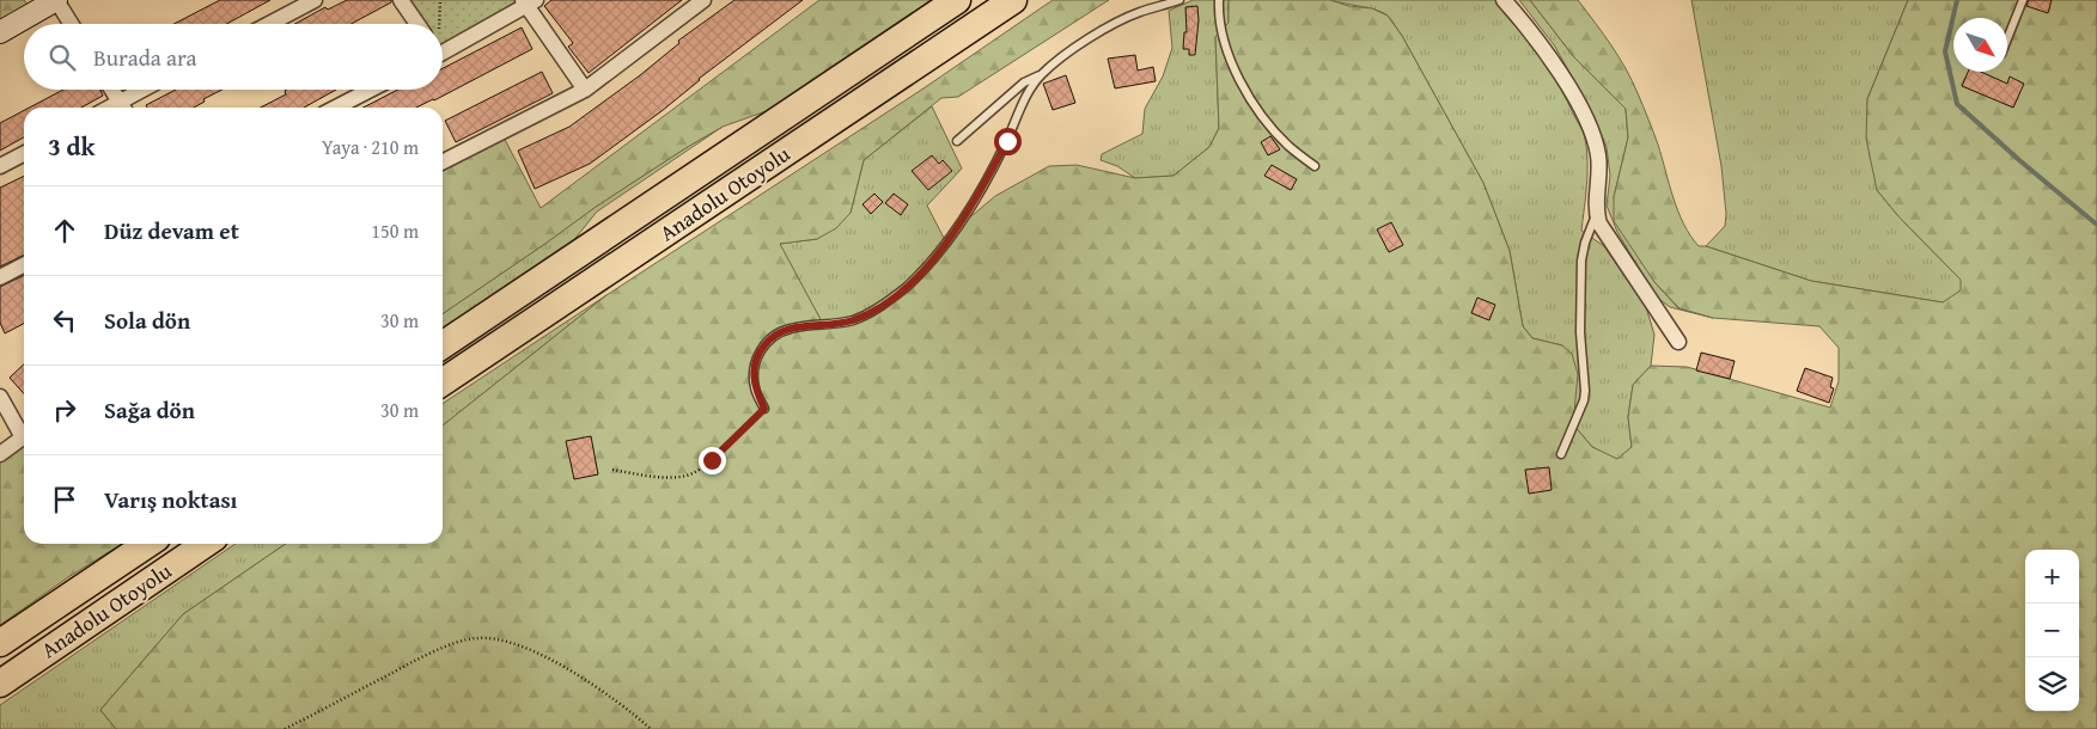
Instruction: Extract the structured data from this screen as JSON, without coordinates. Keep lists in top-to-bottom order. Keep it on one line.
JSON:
{"streets":{"highway":["Anadolu Otoyolu"]},"north":"bottom right","page":{"search":"Burada ara","heading":["3 dk","Yaya · 210 m"],"list":[["Düz devam et","150 m"],["Sola dön","30 m"],["Sağa dön","30 m"],"Varış noktası"],"map_buttons":["+","−"]}}
